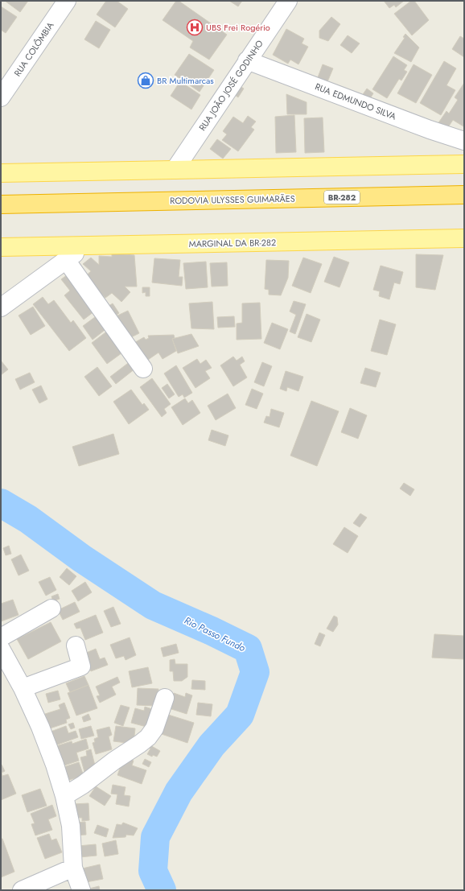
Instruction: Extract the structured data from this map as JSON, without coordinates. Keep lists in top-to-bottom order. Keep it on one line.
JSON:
{"streets":{"highway":["BR-282","RODOVIA ULYSSES GUIMARÃES"],"main road":["MARGINAL DA BR-282"],"street":["RUA COLÔMBIA","RUA JOÃO JOSÉ GODINHO","RUA EDMUNDO SILVA"]},"crossings":[["RUA JOÃO JOSÉ GODINHO","RUA EDMUNDO SILVA"]],"water":["Rio Passo Fundo"],"places":{"hospital":["UBS Frei Rogério"],"shop":["BR Multimarcas"]}}
